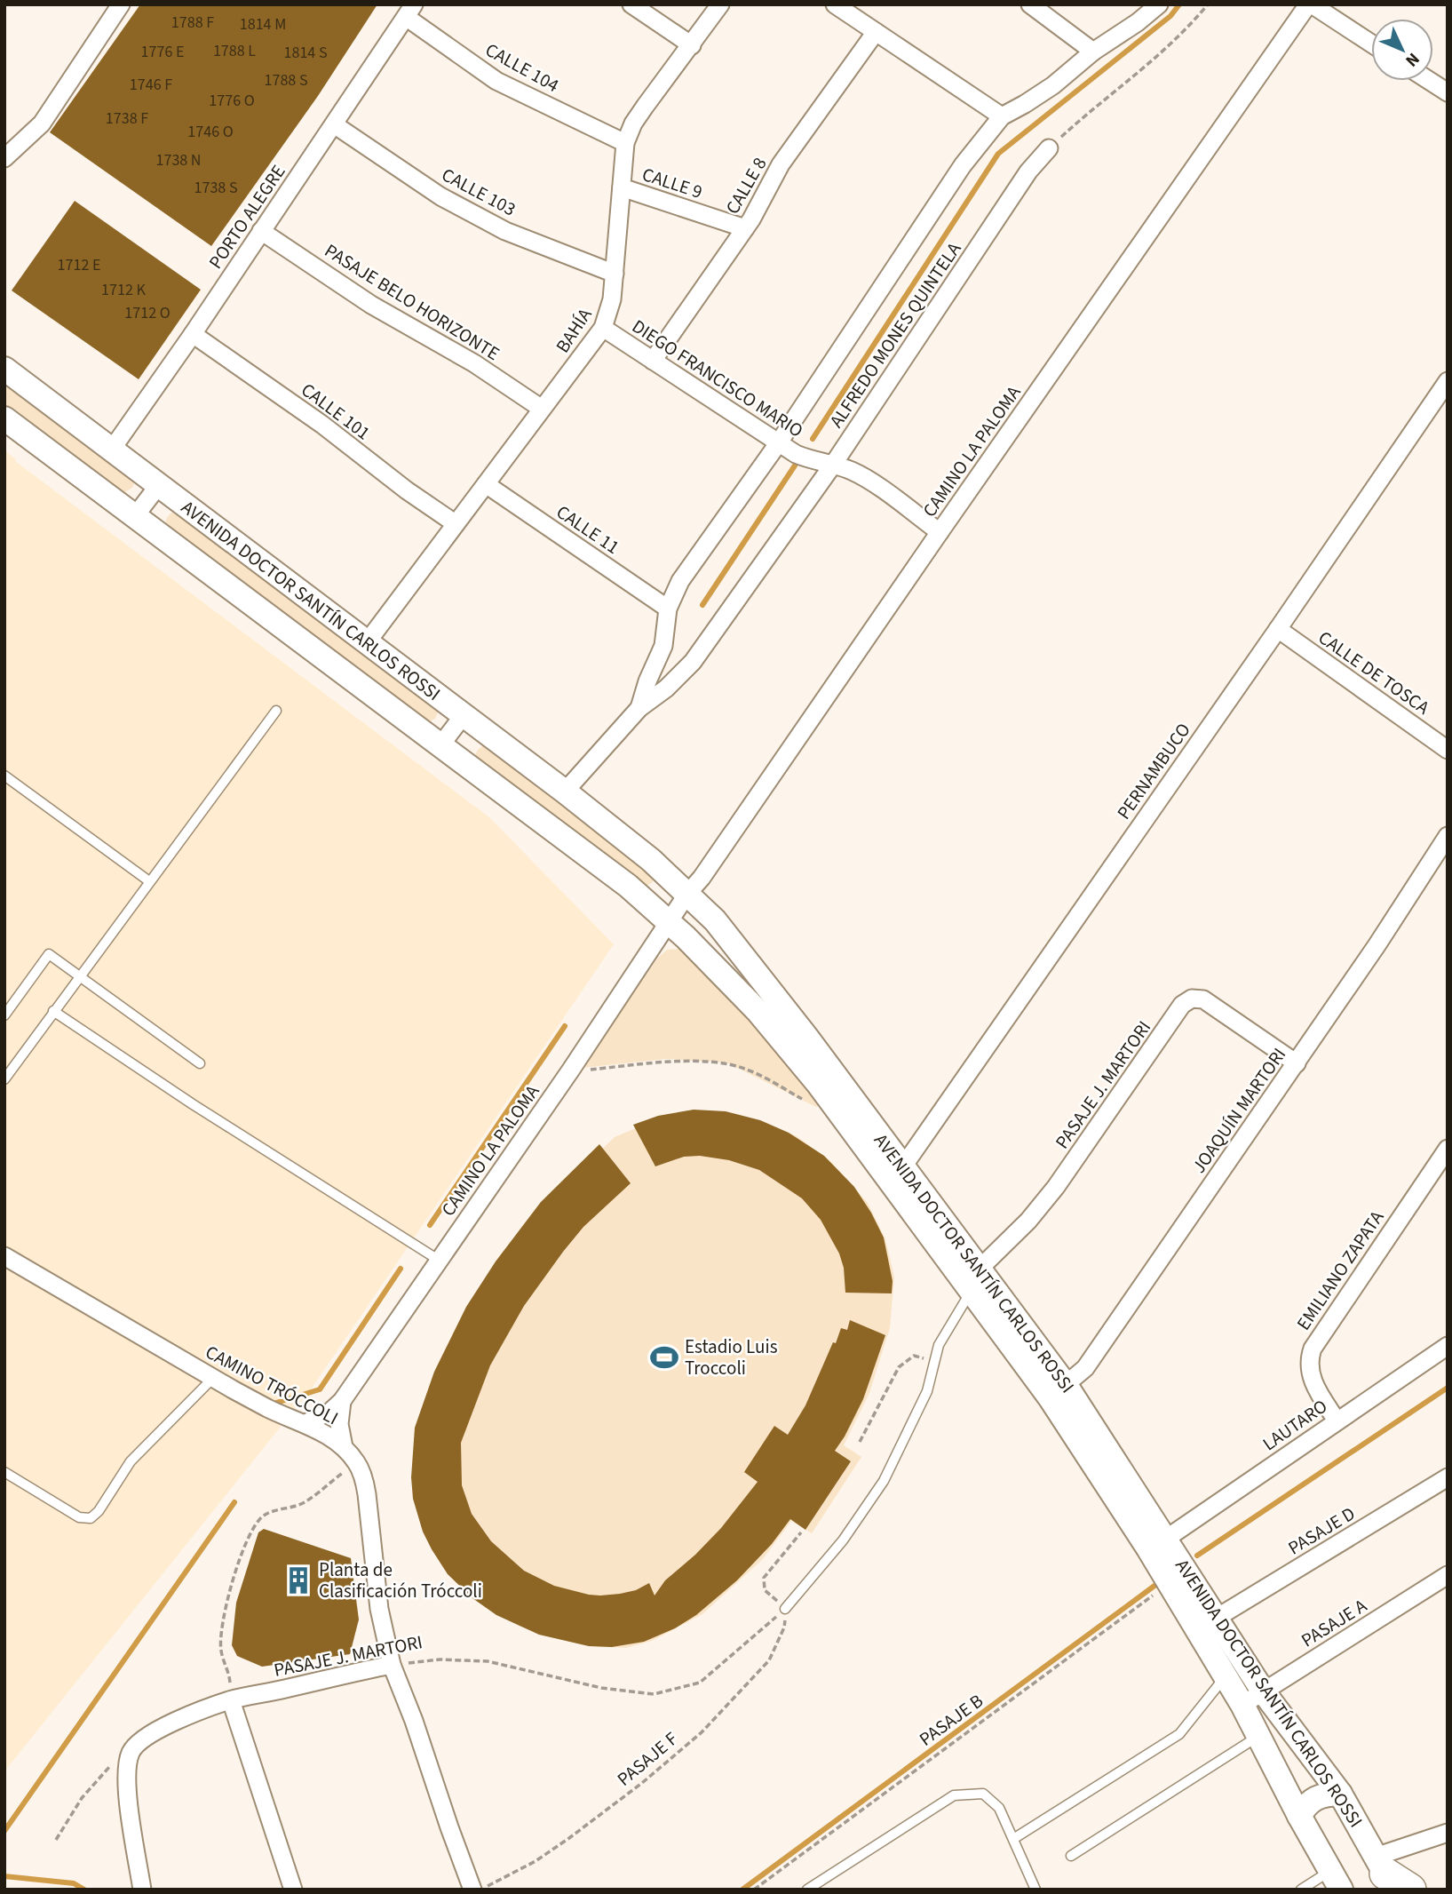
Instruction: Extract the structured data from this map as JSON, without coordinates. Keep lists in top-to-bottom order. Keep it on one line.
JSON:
{"streets":{"street":["CALLE 104","CALLE 9","CALLE 8","CALLE 103","PORTO ALEGRE","PASAJE BELO HORIZONTE","BAHÍA","ALFREDO MONES QUINTELA","DIEGO FRANCISCO MARIO","CALLE 101","CAMINO LA PALOMA","CALLE 11","AVENIDA DOCTOR SANTÍN CARLOS ROSSI","CALLE DE TOSCA","PERNAMBUCO","PASAJE J. MARTORI","JOAQUÍN MARTORI","EMILIANO ZAPATA","CAMINO TRÓCCOLI","LAUTARO","PASAJE D","PASAJE A"],"path":["PASAJE B","PASAJE F"]},"crossings":[["CALLE 104","PORTO ALEGRE"],["CALLE 104","BAHÍA"],["CALLE 9","CALLE 8"],["CALLE 9","BAHÍA"],["CALLE 8","DIEGO FRANCISCO MARIO"],["CALLE 103","PORTO ALEGRE"],["CALLE 103","BAHÍA"],["PORTO ALEGRE","PASAJE BELO HORIZONTE"],["PORTO ALEGRE","CALLE 101"],["PORTO ALEGRE","AVENIDA DOCTOR SANTÍN CARLOS ROSSI"],["PASAJE BELO HORIZONTE","BAHÍA"],["BAHÍA","DIEGO FRANCISCO MARIO"],["BAHÍA","CALLE 101"],["BAHÍA","CALLE 11"],["BAHÍA","AVENIDA DOCTOR SANTÍN CARLOS ROSSI"],["ALFREDO MONES QUINTELA","DIEGO FRANCISCO MARIO"],["ALFREDO MONES QUINTELA","CALLE 11"],["ALFREDO MONES QUINTELA","AVENIDA DOCTOR SANTÍN CARLOS ROSSI"],["DIEGO FRANCISCO MARIO","CAMINO LA PALOMA"],["CAMINO LA PALOMA","AVENIDA DOCTOR SANTÍN CARLOS ROSSI"],["CAMINO LA PALOMA","CAMINO TRÓCCOLI"],["AVENIDA DOCTOR SANTÍN CARLOS ROSSI","PERNAMBUCO"],["AVENIDA DOCTOR SANTÍN CARLOS ROSSI","PASAJE J. MARTORI"],["AVENIDA DOCTOR SANTÍN CARLOS ROSSI","JOAQUÍN MARTORI"],["AVENIDA DOCTOR SANTÍN CARLOS ROSSI","LAUTARO"],["AVENIDA DOCTOR SANTÍN CARLOS ROSSI","PASAJE D"],["AVENIDA DOCTOR SANTÍN CARLOS ROSSI","PASAJE A"],["AVENIDA DOCTOR SANTÍN CARLOS ROSSI","PASAJE B"],["CALLE DE TOSCA","PERNAMBUCO"],["PASAJE J. MARTORI","JOAQUÍN MARTORI"],["PASAJE J. MARTORI","CAMINO TRÓCCOLI"],["PASAJE J. MARTORI","PASAJE F"],["EMILIANO ZAPATA","LAUTARO"]],"places":{"sports":["Estadio Luis Troccoli"],"building":["Planta de Clasificación Tróccoli"]},"house_numbers":["1788 F","1814 M","1788 L","1776 E","1814 S","1788 S","1746 F","1776 O","1738 F","1746 O","1738 N","1738 S","1712 E","1712 K","1712 O"],"north":"bottom right"}
